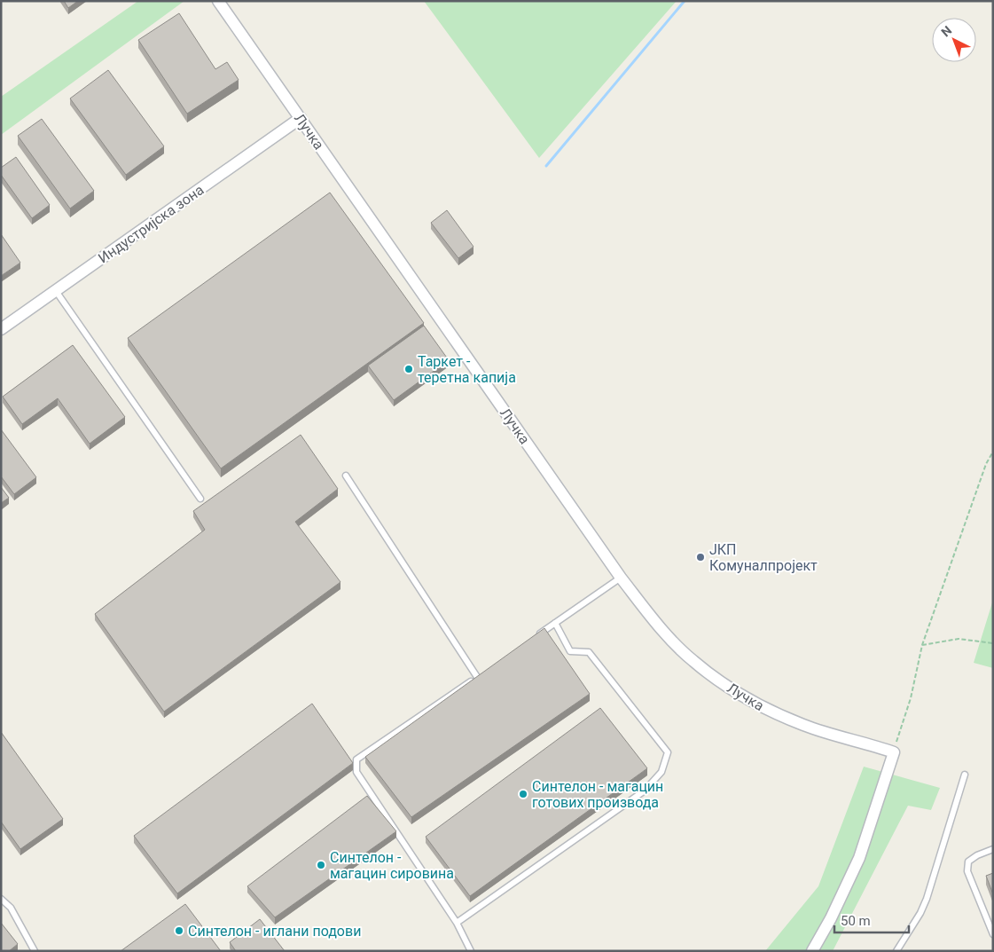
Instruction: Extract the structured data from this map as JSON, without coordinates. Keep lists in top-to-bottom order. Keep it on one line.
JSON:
{"streets":{"street":["Лучка","Индустријска зона"]},"crossings":[["Лучка","Индустријска зона"]],"places":["Таркет - теретна капија","ЈКП Комуналпројект","Синтелон - магацин готових производа","Синтелон - магацин сировина","Синтелон - иглани подови"],"scale_bar":"50 m","north":"top left"}
